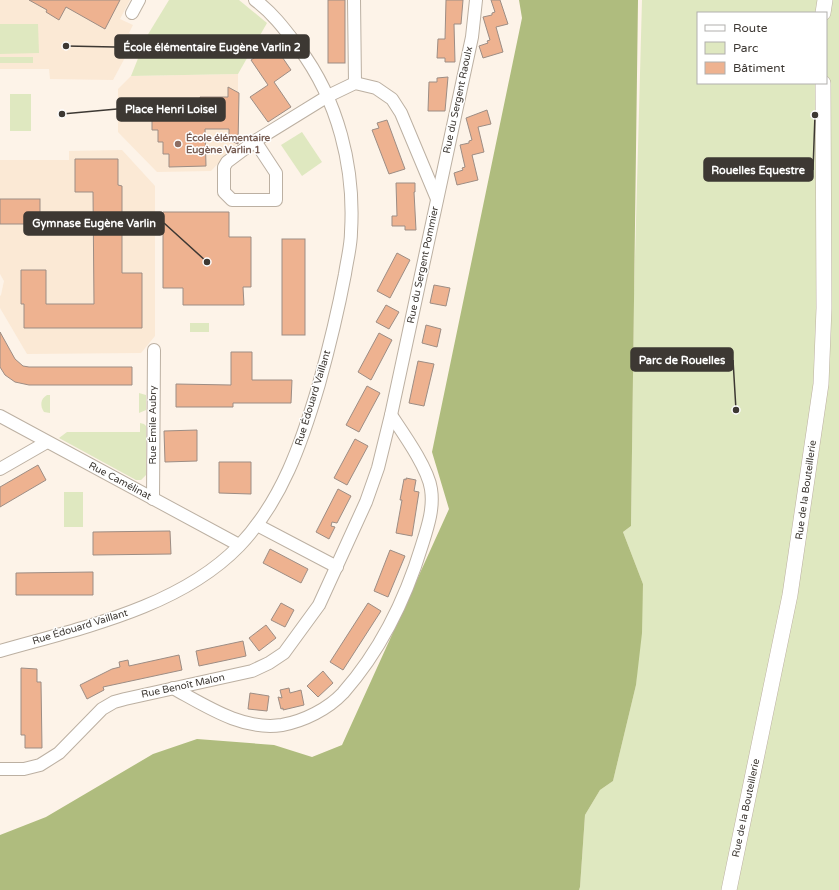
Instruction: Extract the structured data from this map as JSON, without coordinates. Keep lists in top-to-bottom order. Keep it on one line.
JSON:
{"streets":{"street":["Rue du Sergent Raoulx","Rue du Sergent Pommier","Rue Édouard Vaillant","Rue Émile Aubry","Rue Camélinat","Rue de la Bouteillerie","Rue Benoît Malon"]},"crossings":[["Rue du Sergent Raoulx","Rue du Sergent Pommier"],["Rue du Sergent Pommier","Rue Benoît Malon"],["Rue Édouard Vaillant","Rue Camélinat"],["Rue Émile Aubry","Rue Camélinat"]],"places":["École élémentaire Eugène Varlin 2","Place Henri Loisel","Rouelles Equestre","École élémentaire Eugène Varlin 1","Gymnase Eugène Varlin","Parc de Rouelles"],"legend":["Route","Parc","Bâtiment"]}
